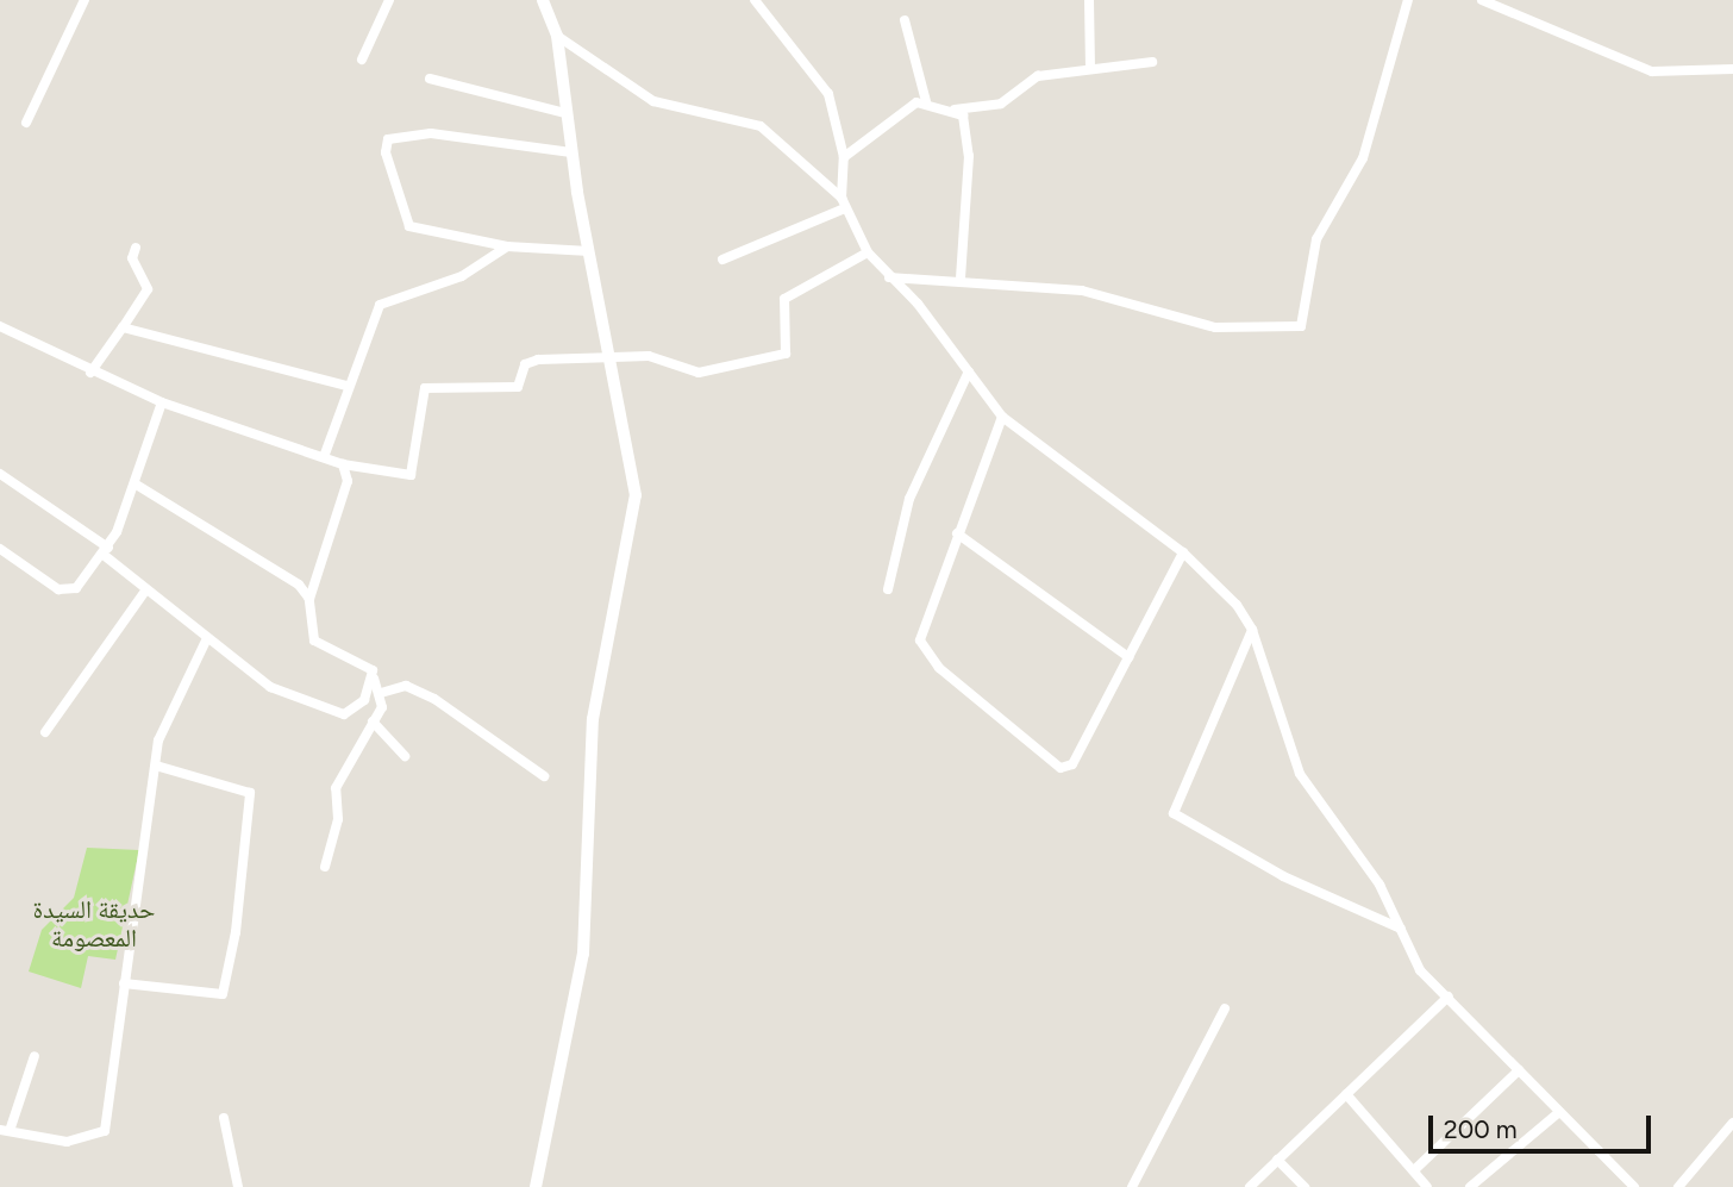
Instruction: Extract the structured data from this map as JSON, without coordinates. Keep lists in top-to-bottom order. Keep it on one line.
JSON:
{"parks":["حديقة السيدة المعصومة"],"scale_bar":"200 m"}
